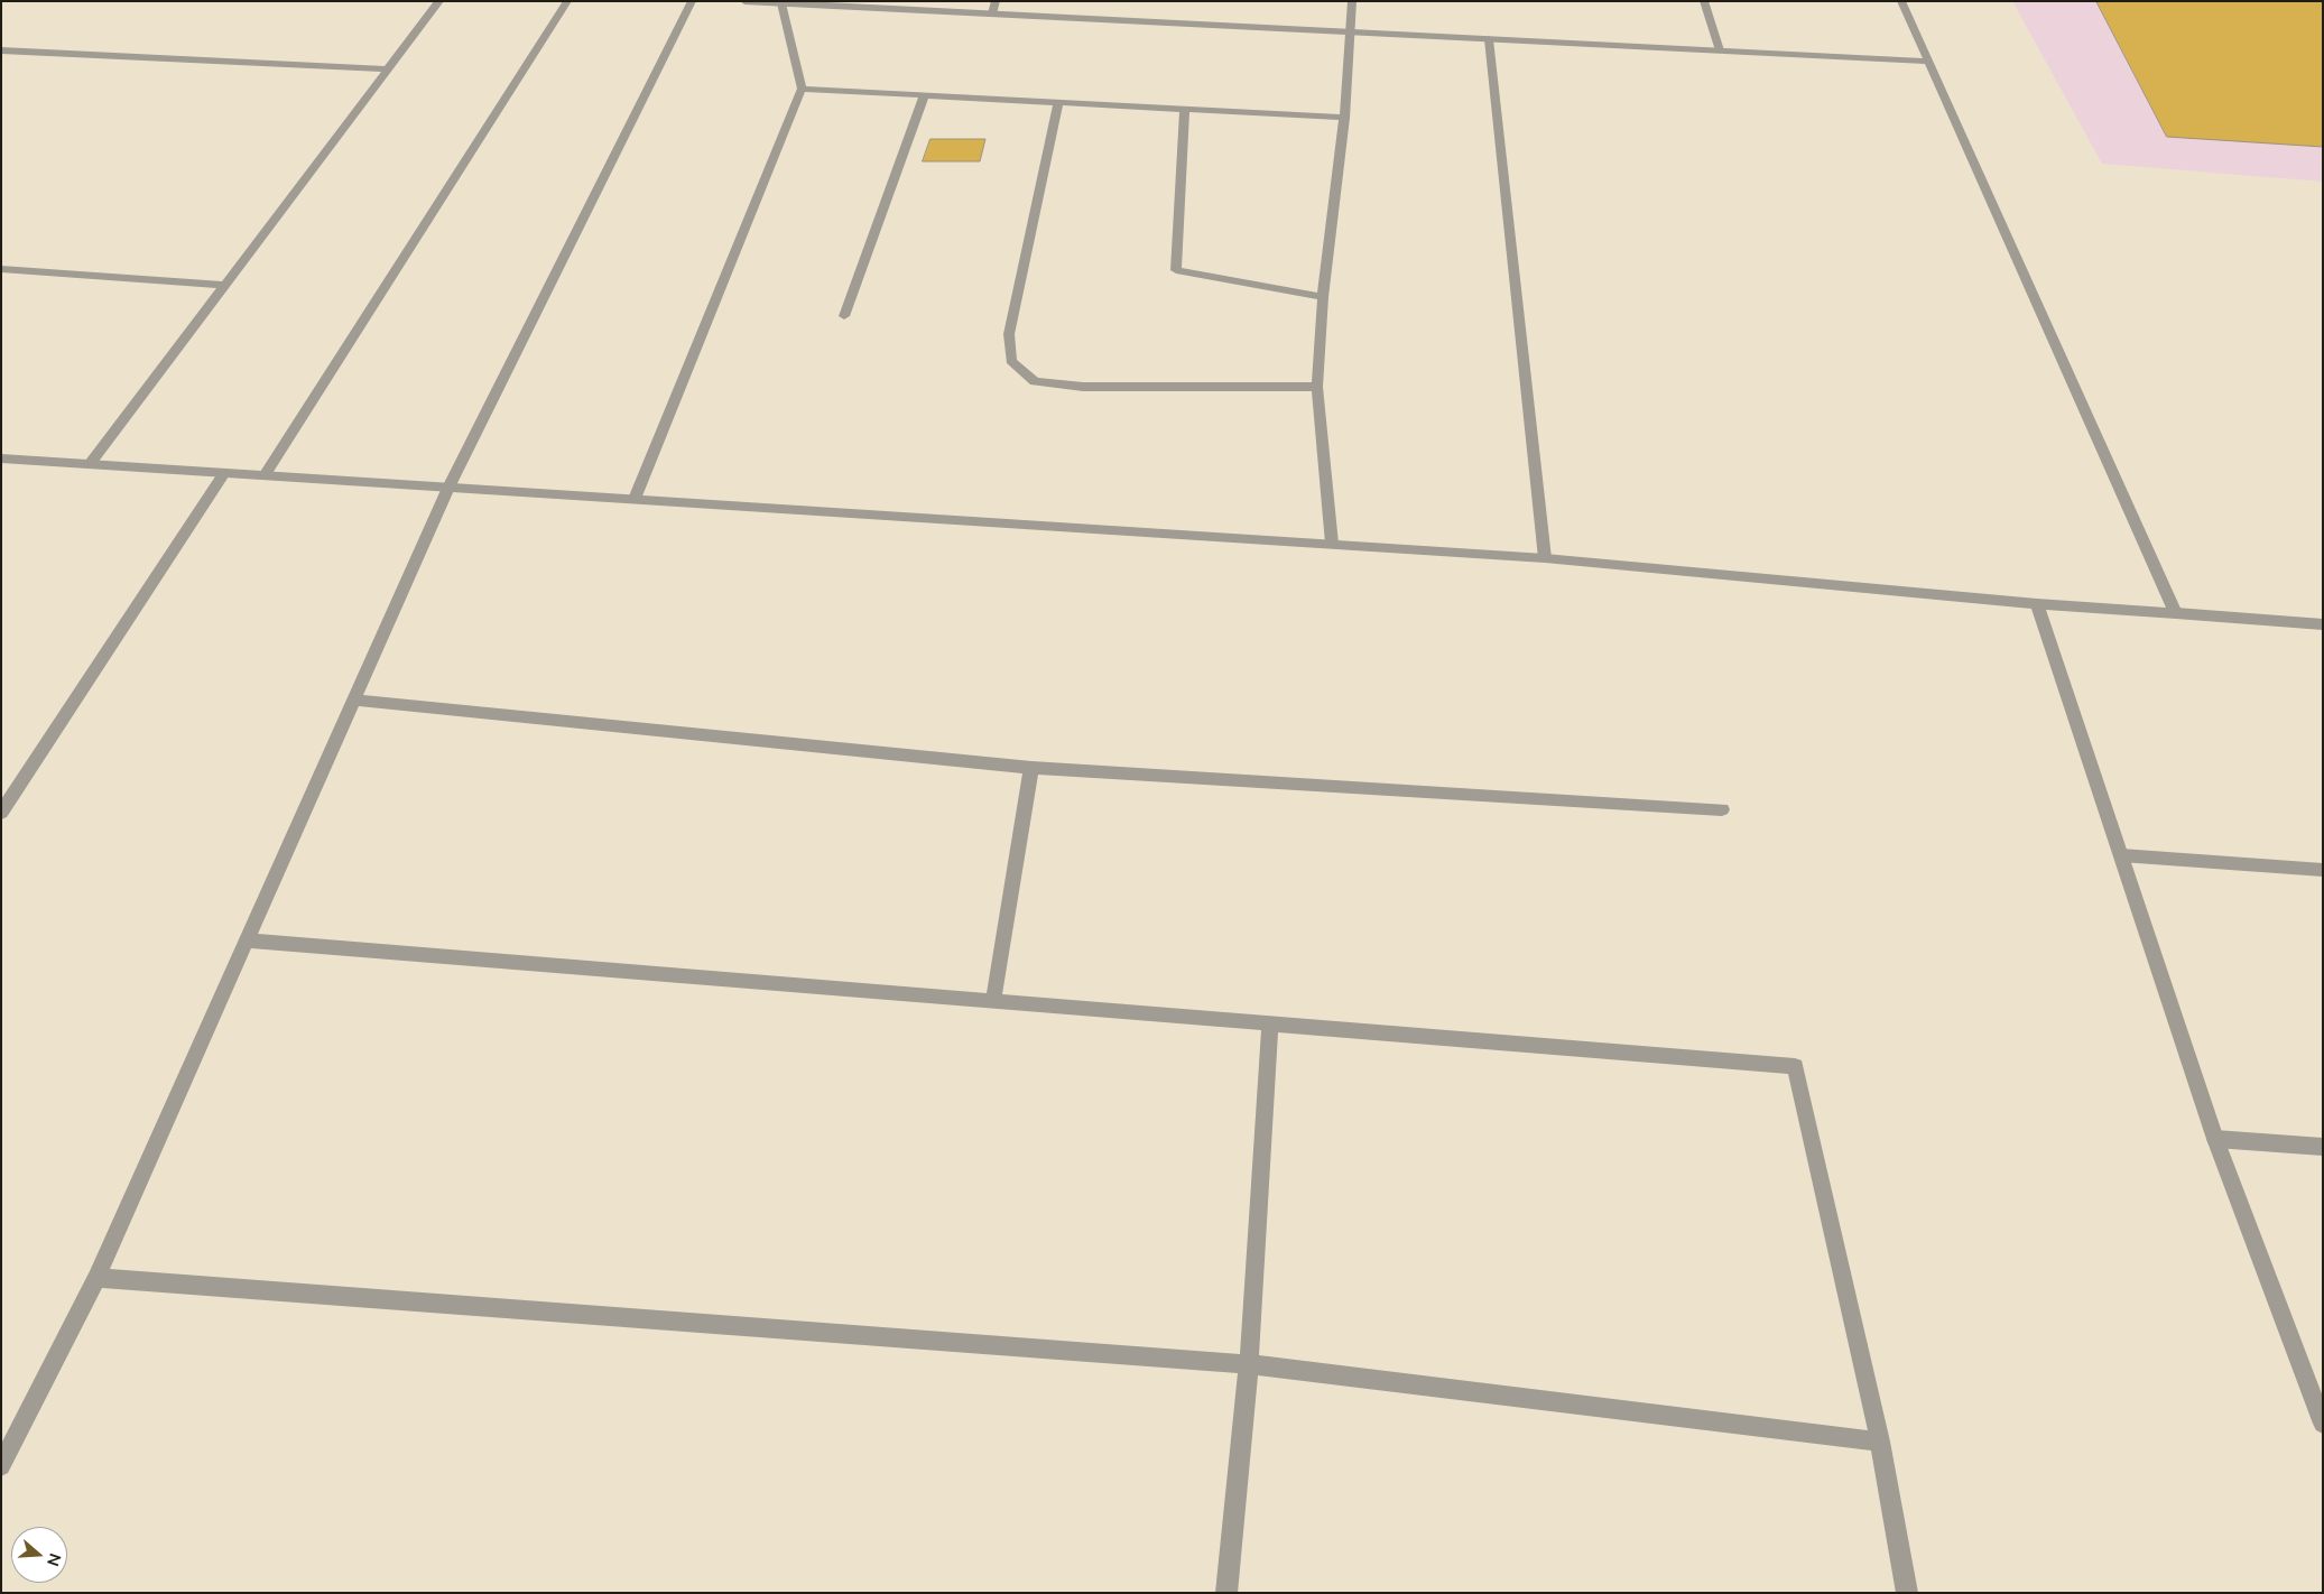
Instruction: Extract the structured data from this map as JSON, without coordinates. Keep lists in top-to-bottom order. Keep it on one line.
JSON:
{"north":"right"}
